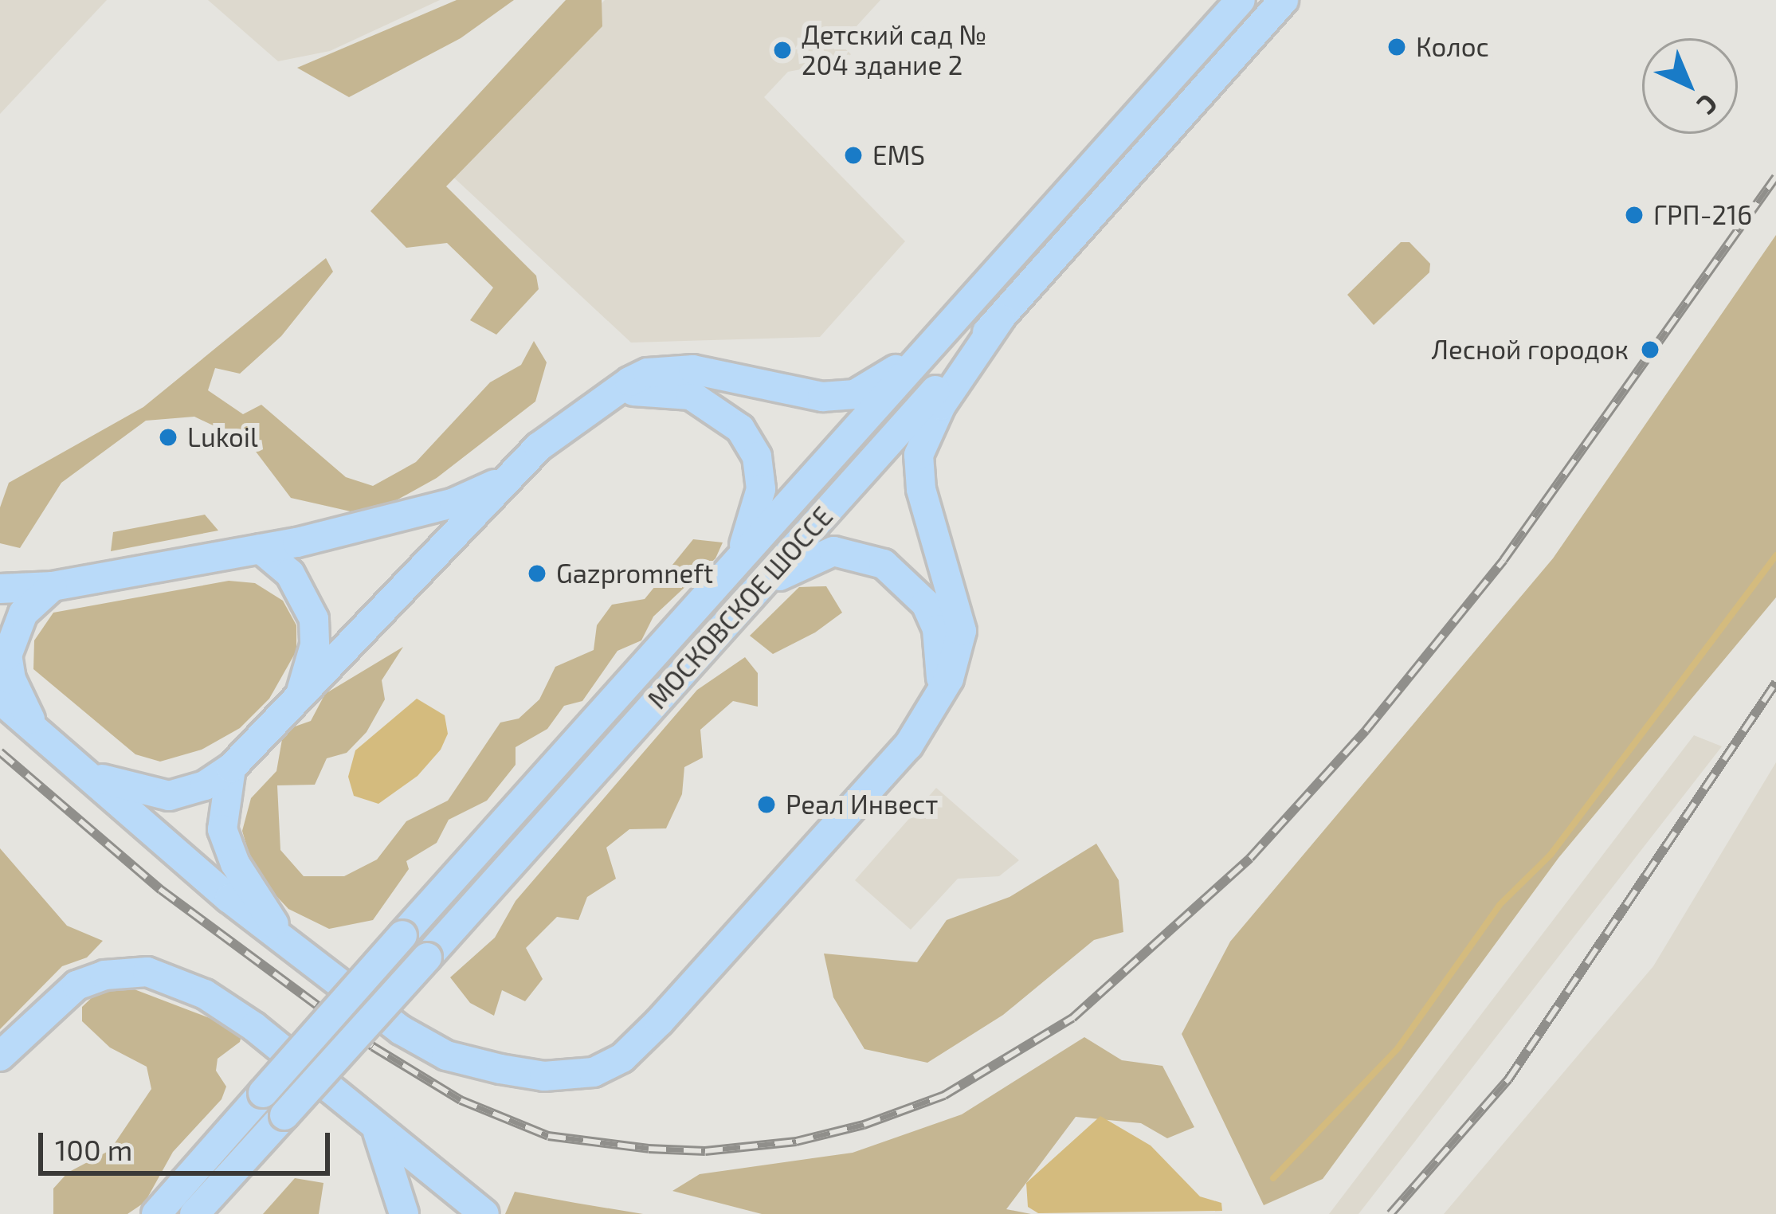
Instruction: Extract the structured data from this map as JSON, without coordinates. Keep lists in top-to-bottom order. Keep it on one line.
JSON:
{"streets":{"main road":["МОСКОВСКОЕ ШОССЕ"]},"places":["Колос","Детский сад № 204 здание 2","EMS","ГРП-216","Лесной городок","Lukoil","Gazpromneft","Реал Инвест"],"scale_bar":"100 m","north":"bottom right"}
